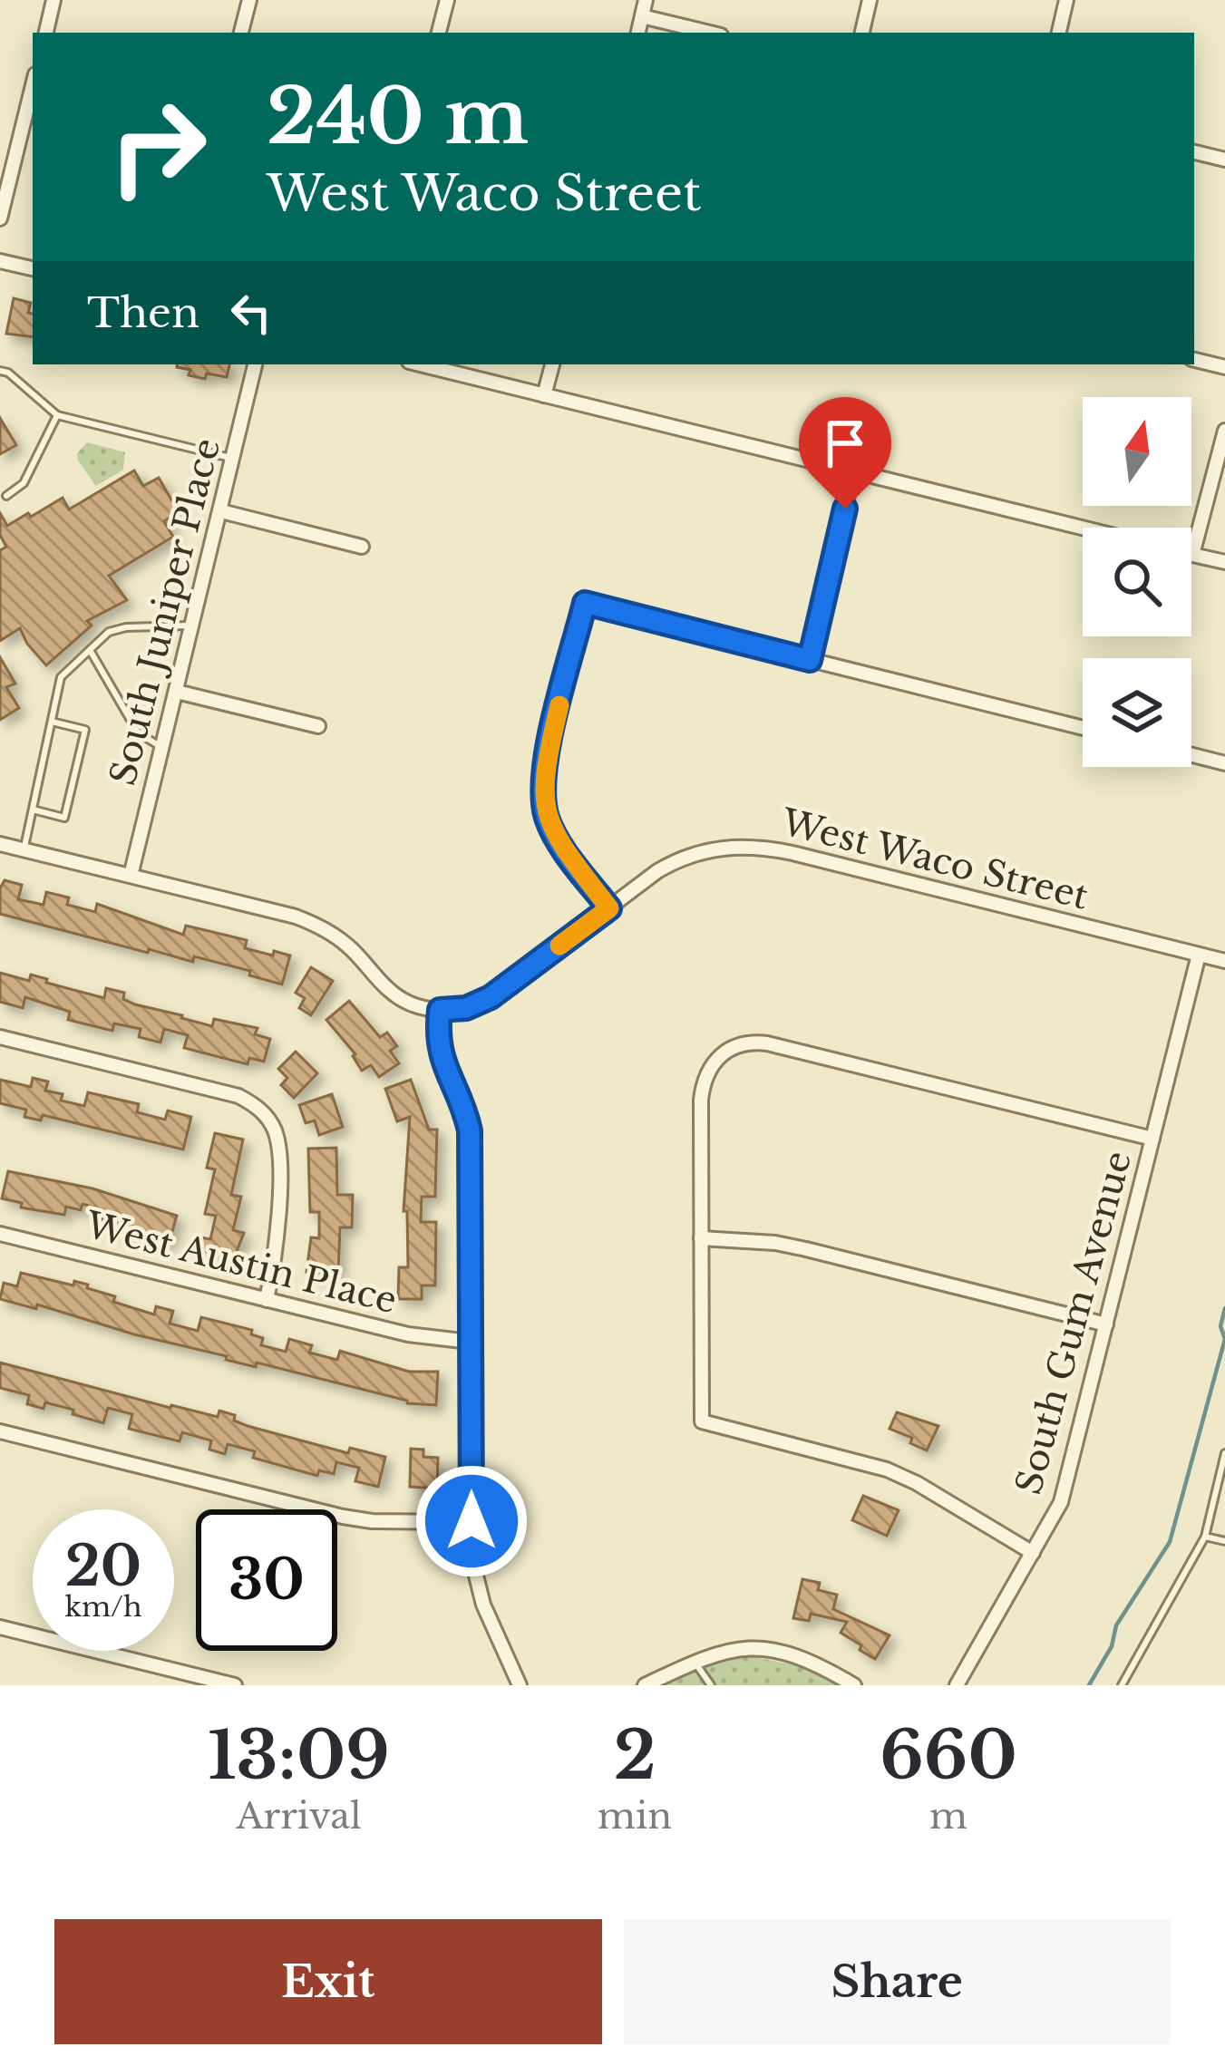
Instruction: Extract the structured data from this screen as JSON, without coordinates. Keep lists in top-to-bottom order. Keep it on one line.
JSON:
{"streets":{"street":["South Juniper Place","West Waco Street","West Austin Place","South Gum Avenue"]},"crossings":[["West Waco Street","South Gum Avenue"]],"north":"top","page":{"turn":["240 m","West Waco Street"],"then":"Then","speed":"20 km/h","limit":"30","eta":["13:09","Arrival","2","min","660","m"],"buttons":["Exit","Share"]}}
